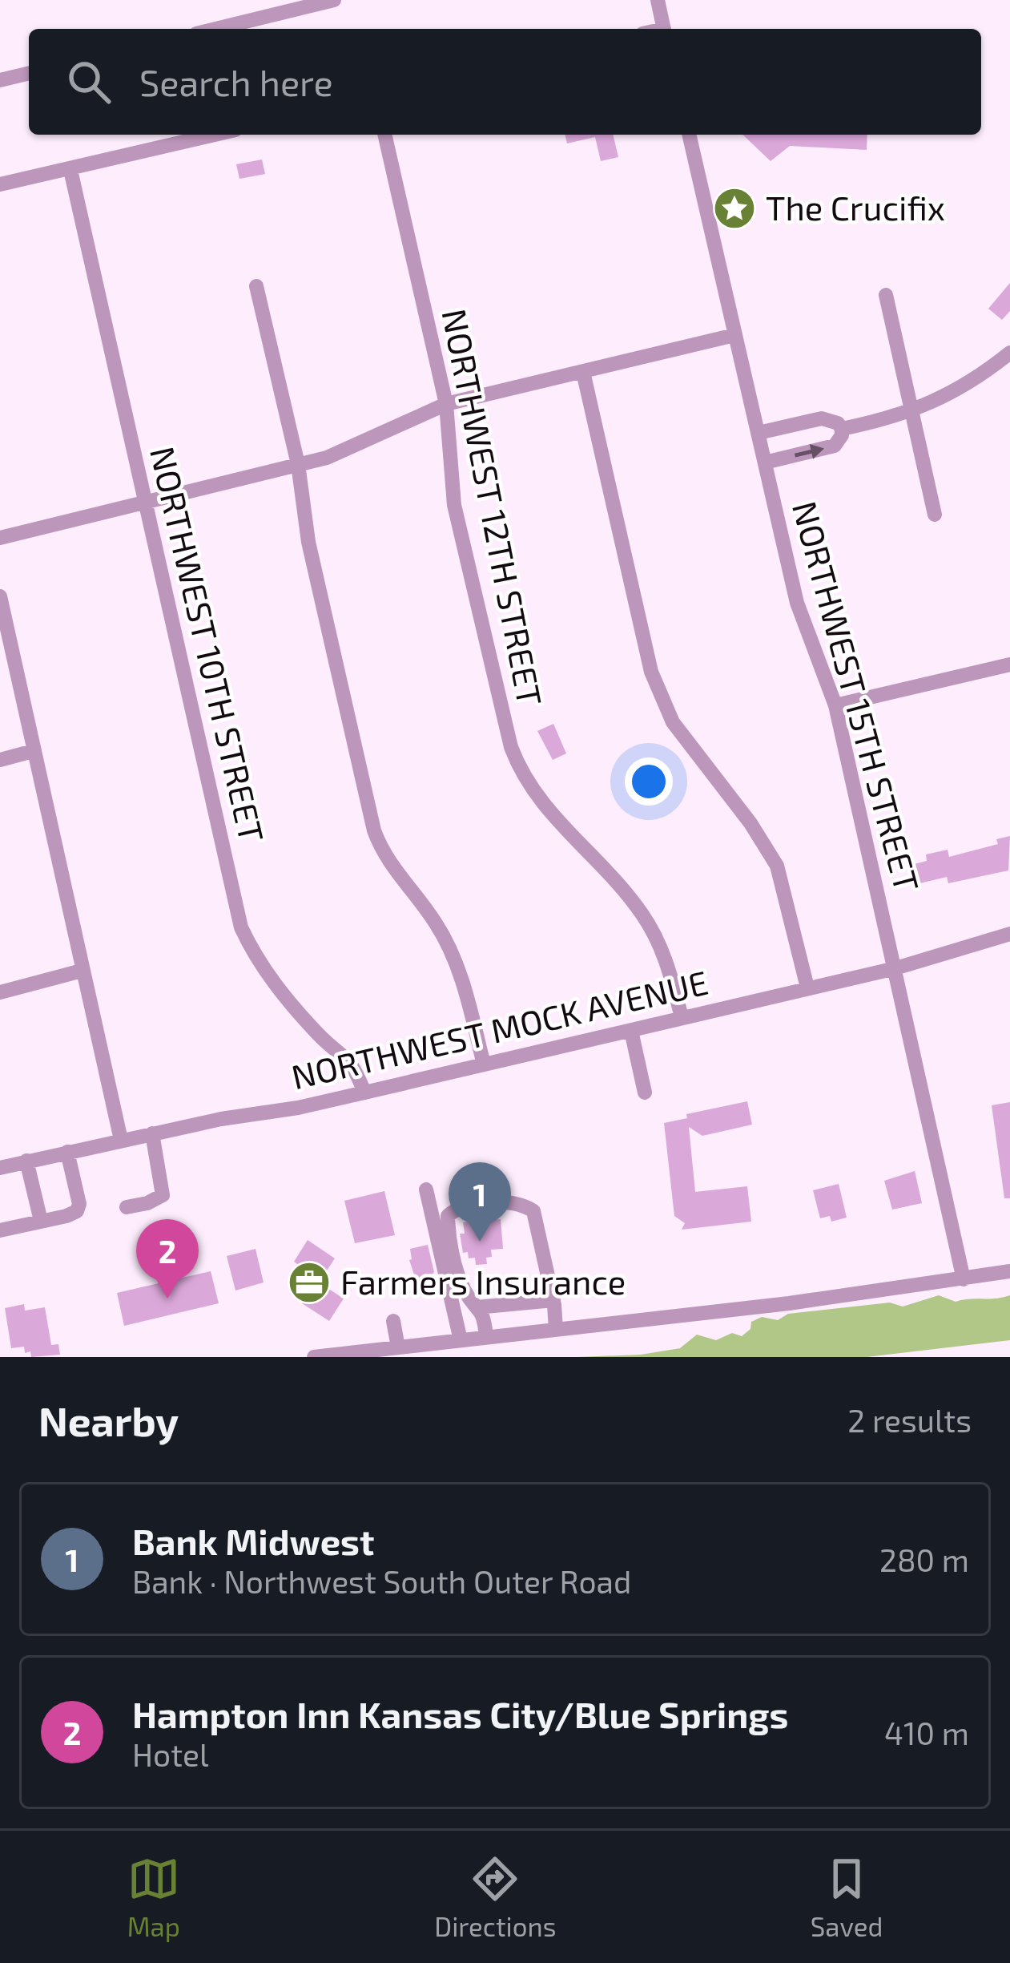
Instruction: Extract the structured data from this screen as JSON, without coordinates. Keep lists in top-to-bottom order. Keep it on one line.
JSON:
{"streets":{"street":["NORTHWEST 12TH STREET","NORTHWEST 10TH STREET","NORTHWEST 15TH STREET","NORTHWEST MOCK AVENUE"]},"crossings":[["NORTHWEST 12TH STREET","NORTHWEST MOCK AVENUE"],["NORTHWEST 10TH STREET","NORTHWEST MOCK AVENUE"],["NORTHWEST 15TH STREET","NORTHWEST MOCK AVENUE"]],"places":{"place":["The Crucifix"],"office":["Farmers Insurance"]},"page":{"search":"Search here","pins":["1","2"],"heading":["Nearby","2 results"],"list":[{"mark":"1","name":"Bank Midwest","note":"Bank · Northwest South Outer Road","value":"280 m"},{"mark":"2","name":"Hampton Inn Kansas City/Blue Springs","note":"Hotel","value":"410 m"}],"nav":["Map","Directions","Saved"]}}
